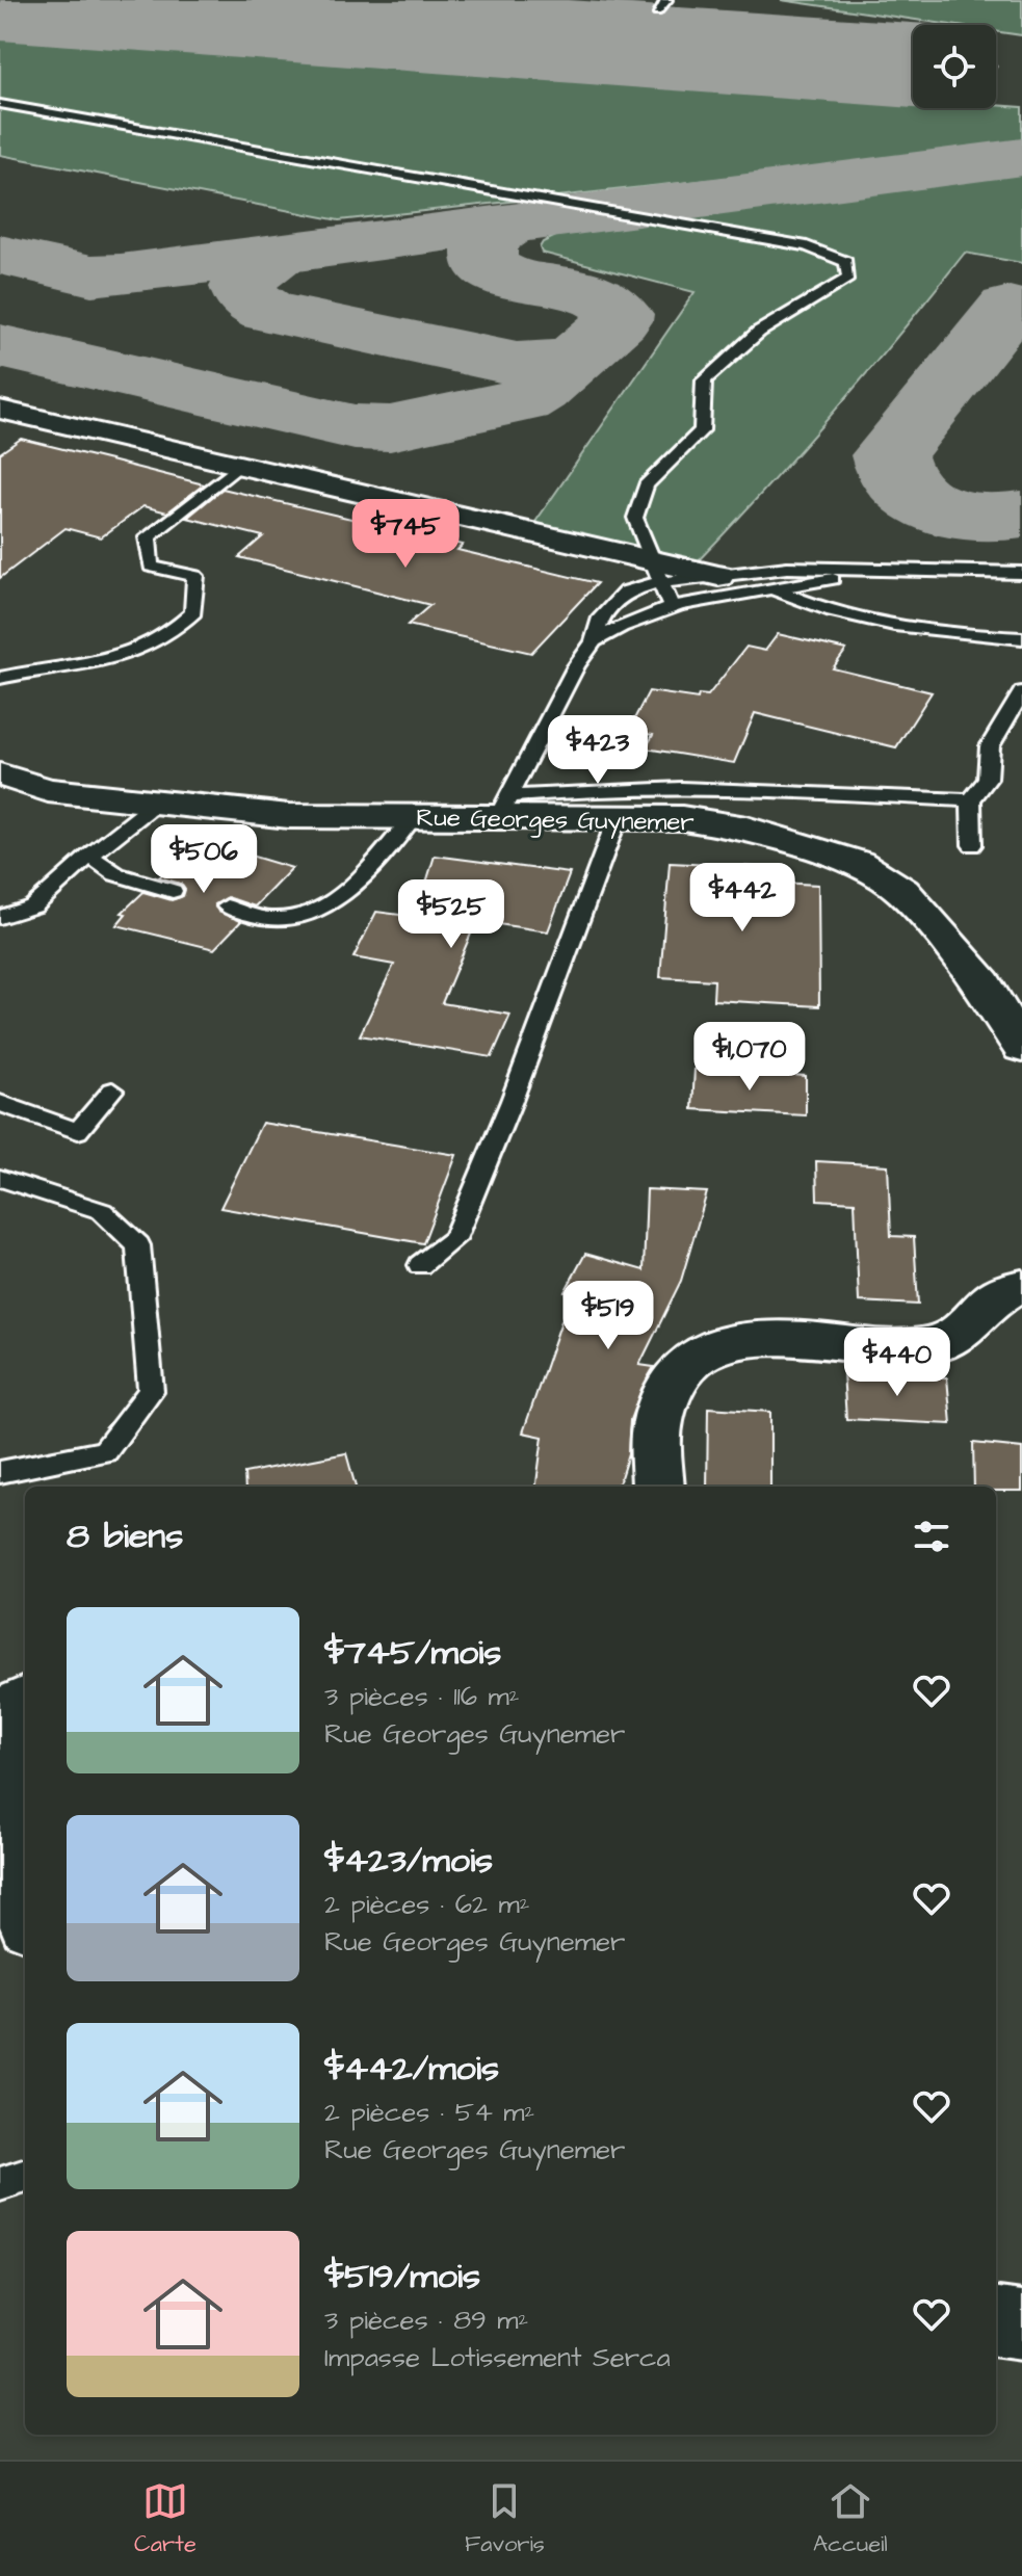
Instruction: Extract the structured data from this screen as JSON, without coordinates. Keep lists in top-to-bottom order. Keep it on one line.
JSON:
{"streets":{"street":["Rue Georges Guynemer"]},"page":{"price":["$745","$423","$506","$442","$525","$1,070","$519","$440"],"heading":"8 biens","list":[{"name":"$745/mois","note":"3 pièces · 116 m² · Rue Georges Guynemer"},{"name":"$423/mois","note":"2 pièces · 62 m² · Rue Georges Guynemer"},{"name":"$442/mois","note":"2 pièces · 54 m² · Rue Georges Guynemer"},{"name":"$519/mois","note":"3 pièces · 89 m² · Impasse Lotissement Serca"}],"tabs":["Carte","Favoris","Accueil"]}}
